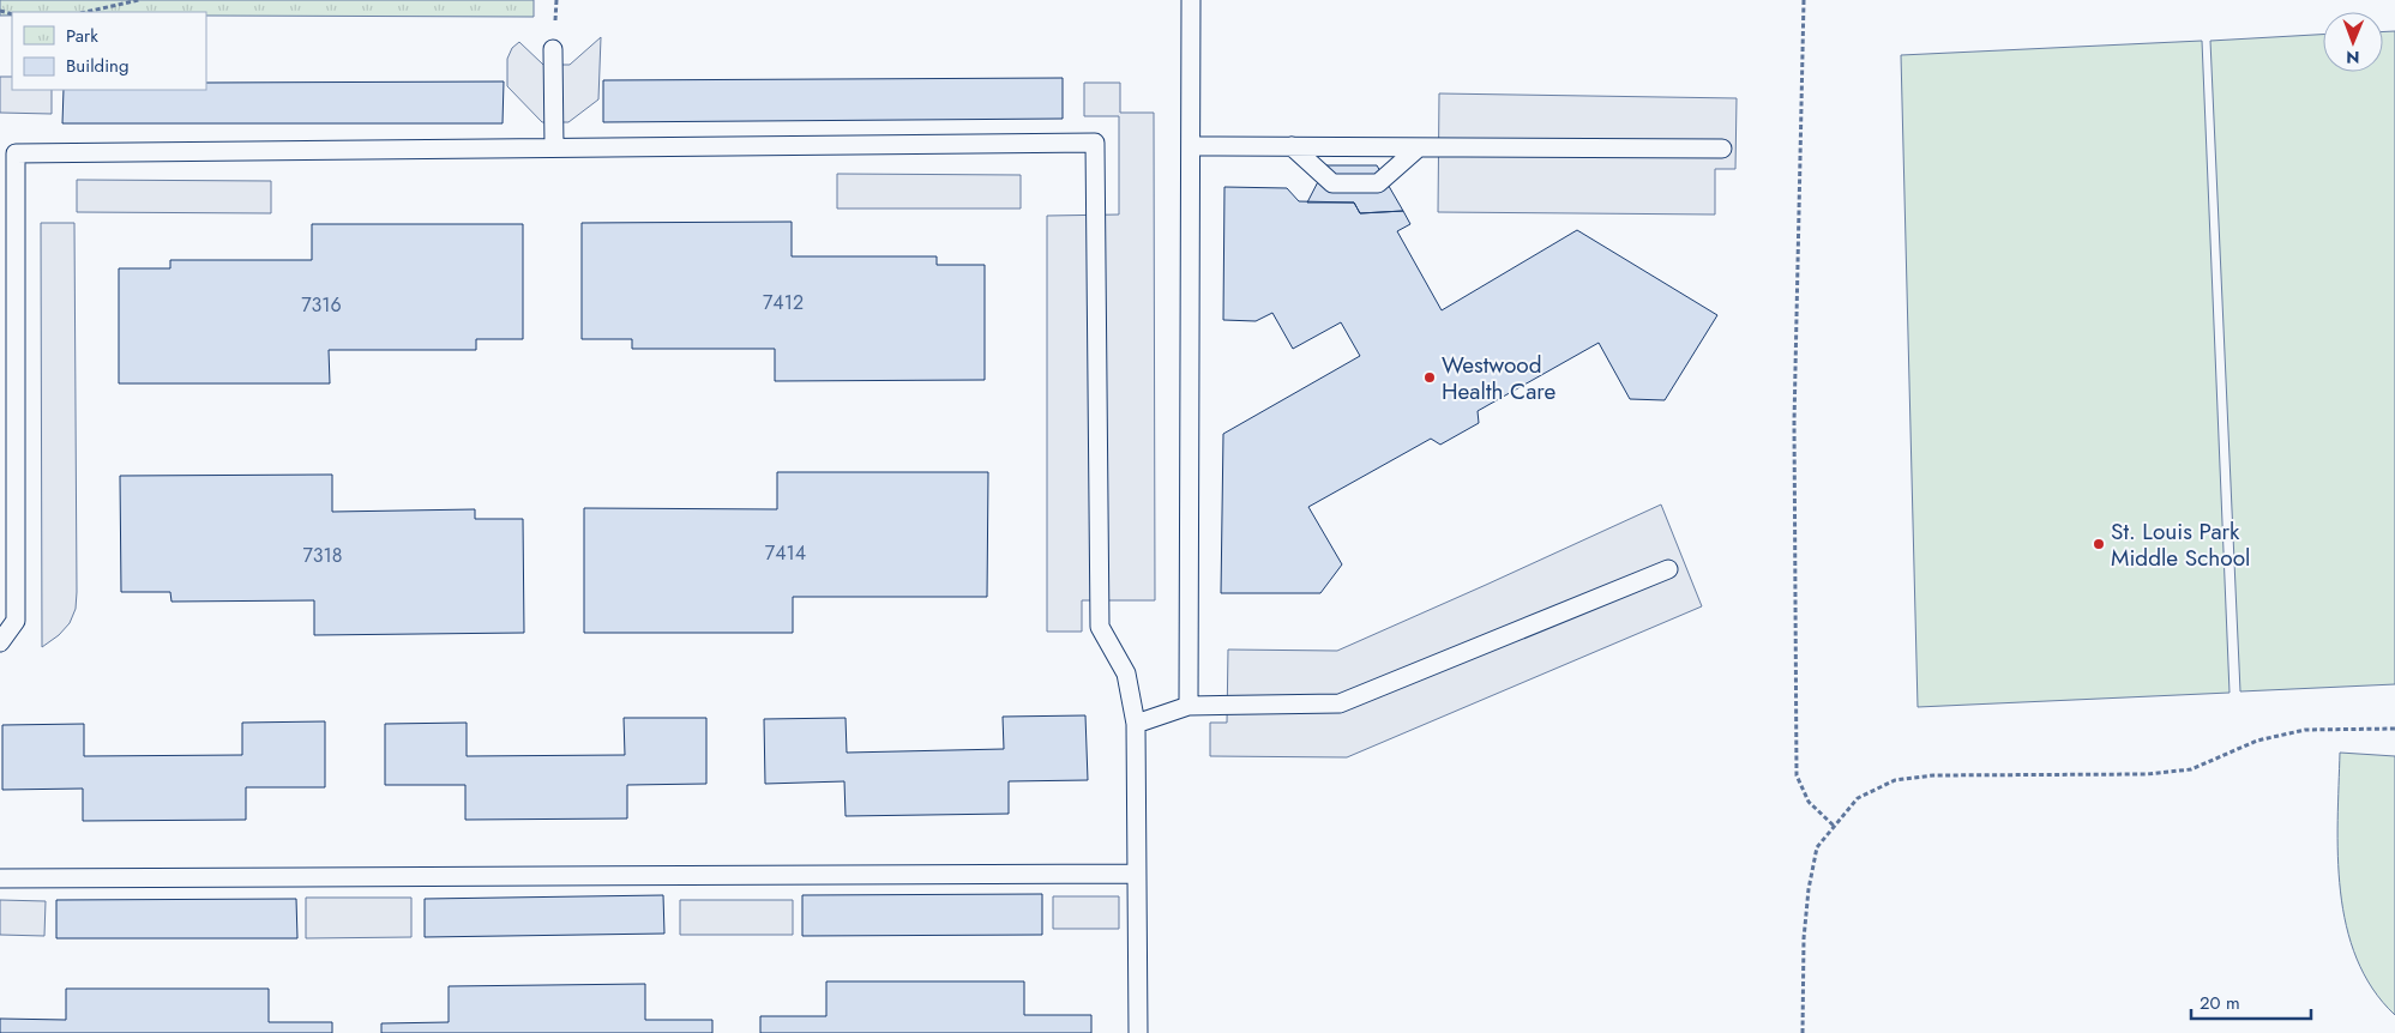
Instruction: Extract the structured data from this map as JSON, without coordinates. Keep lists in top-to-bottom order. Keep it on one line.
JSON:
{"places":["Westwood Health Care","St. Louis Park Middle School"],"house_numbers":["7412","7316","7414","7318"],"legend":["Park","Building"],"scale_bar":"20 m","north":"bottom"}
